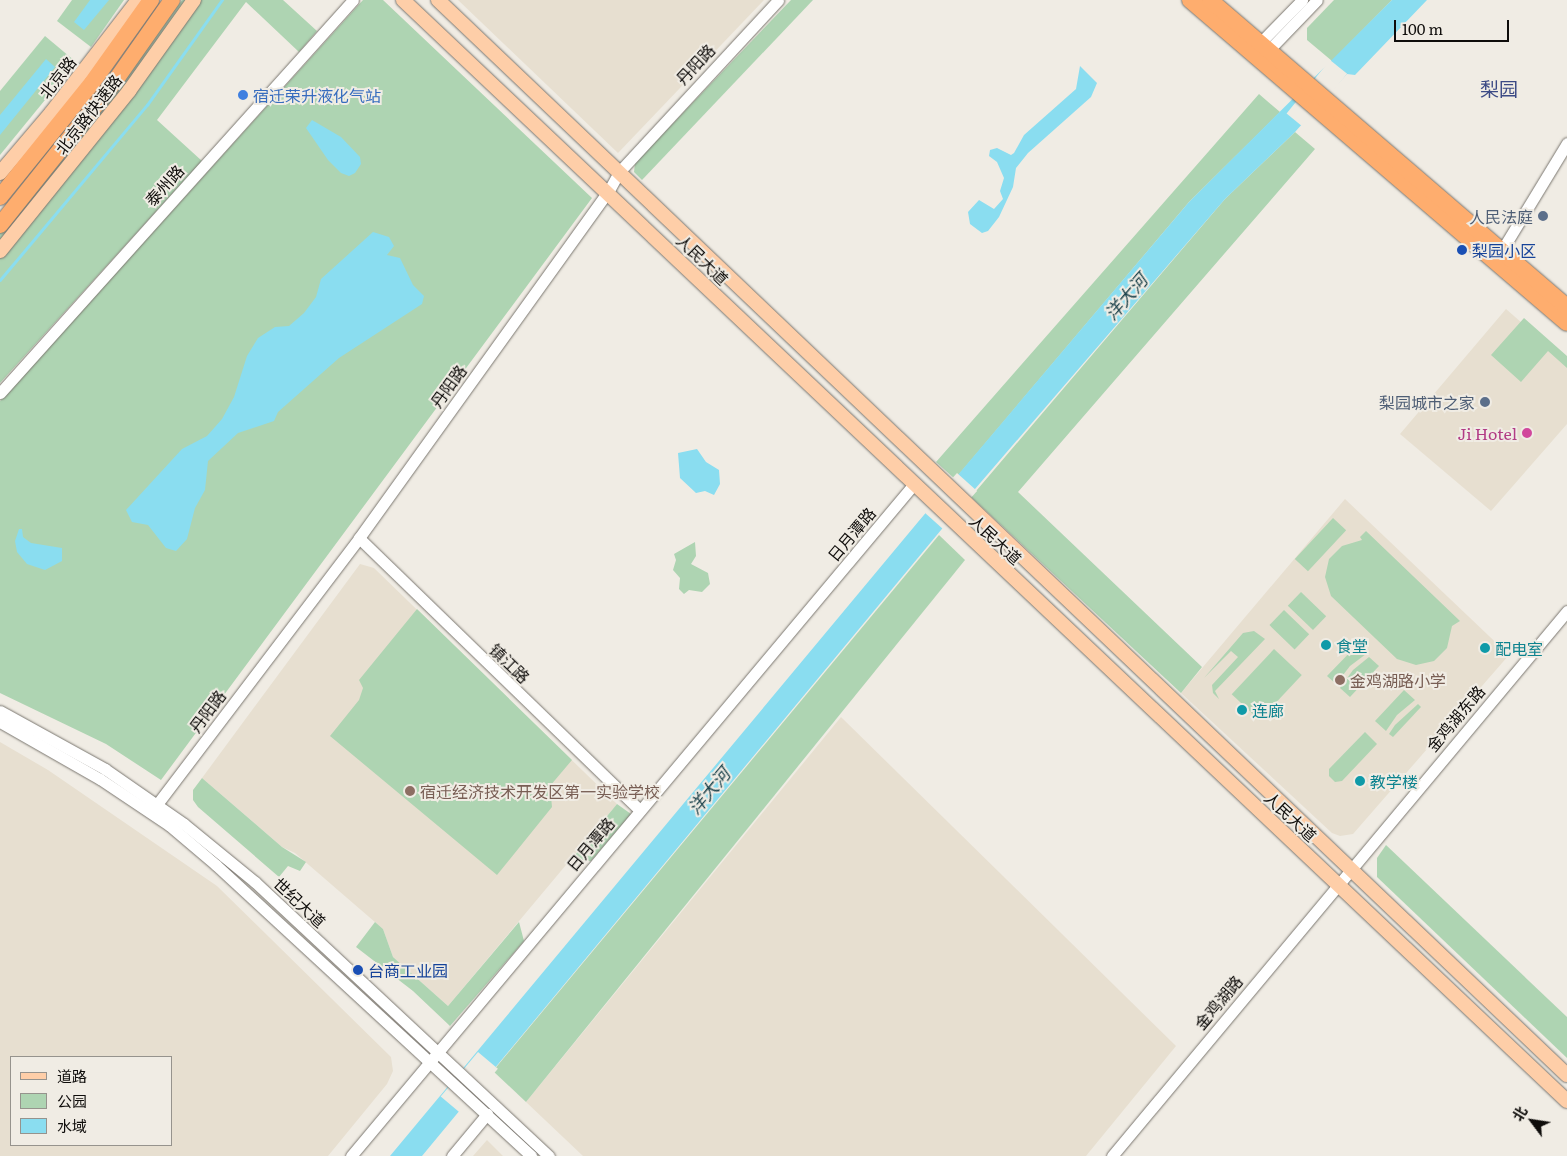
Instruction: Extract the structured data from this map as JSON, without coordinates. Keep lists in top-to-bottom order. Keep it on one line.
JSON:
{"streets":{"highway":["北京路快速路"],"main road":["北京路","人民大道"],"street":["丹阳路","泰州路","日月潭路","镇江路","金鸡湖东路","世纪大道","金鸡湖路"]},"crossings":[["丹阳路","人民大道"],["丹阳路","镇江路"],["丹阳路","世纪大道"],["人民大道","日月潭路"],["人民大道","金鸡湖东路"],["人民大道","金鸡湖路"],["日月潭路","镇江路"],["日月潭路","世纪大道"],["金鸡湖东路","金鸡湖路"]],"districts":["梨园"],"water":["洋大河"],"places":["宿迁荣升液化气站","人民法庭","梨园小区","梨园城市之家","Ji Hotel","食堂","配电室","金鸡湖路小学","连廊","教学楼","宿迁经济技术开发区第一实验学校","台商工业园"],"legend":["道路","公园","水域"],"scale_bar":"100 m","north":"top left"}
